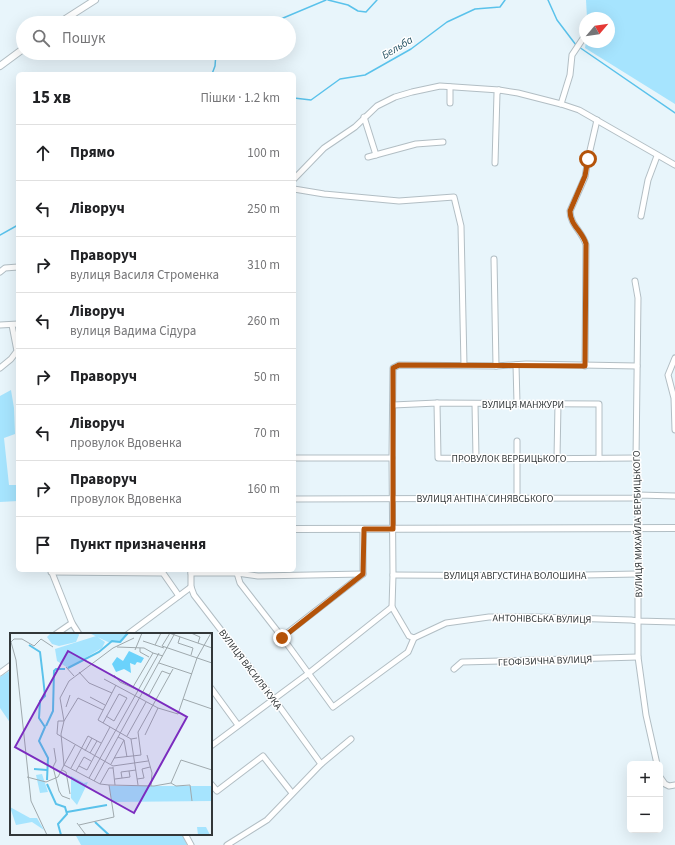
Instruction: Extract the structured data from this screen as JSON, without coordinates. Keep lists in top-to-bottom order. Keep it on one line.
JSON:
{"streets":{"street":["ВУЛИЦЯ МАНЖУРИ","ПРОВУЛОК ВЕРБИЦЬКОГО","ВУЛИЦЯ АНТІНА СИНЯВСЬКОГО","ВУЛИЦЯ МИХАЙЛА ВЕРБИЦЬКОГО","ВУЛИЦЯ АВГУСТИНА ВОЛОШИНА","АНТОНІВСЬКА ВУЛИЦЯ","ГЕОФІЗИЧНА ВУЛИЦЯ","ВУЛИЦЯ ВАСИЛЯ КУКА"]},"crossings":[["ВУЛИЦЯ МАНЖУРИ","ПРОВУЛОК ВЕРБИЦЬКОГО"],["ПРОВУЛОК ВЕРБИЦЬКОГО","ВУЛИЦЯ МИХАЙЛА ВЕРБИЦЬКОГО"],["ВУЛИЦЯ АНТІНА СИНЯВСЬКОГО","ВУЛИЦЯ МИХАЙЛА ВЕРБИЦЬКОГО"],["ВУЛИЦЯ МИХАЙЛА ВЕРБИЦЬКОГО","ВУЛИЦЯ АВГУСТИНА ВОЛОШИНА"],["ВУЛИЦЯ МИХАЙЛА ВЕРБИЦЬКОГО","АНТОНІВСЬКА ВУЛИЦЯ"],["ВУЛИЦЯ МИХАЙЛА ВЕРБИЦЬКОГО","ГЕОФІЗИЧНА ВУЛИЦЯ"]],"water":["Бельба"],"north":"top right","page":{"search":"Пошук","heading":["15 хв","Пішки · 1.2 km"],"list":[["Прямо","100 m"],["Ліворуч","250 m"],["Праворуч","вулиця Василя Строменка","310 m"],["Ліворуч","вулиця Вадима Сідура","260 m"],["Праворуч","50 m"],["Ліворуч","провулок Вдовенка","70 m"],["Праворуч","провулок Вдовенка","160 m"],"Пункт призначення"],"map_buttons":["+","−"]}}
